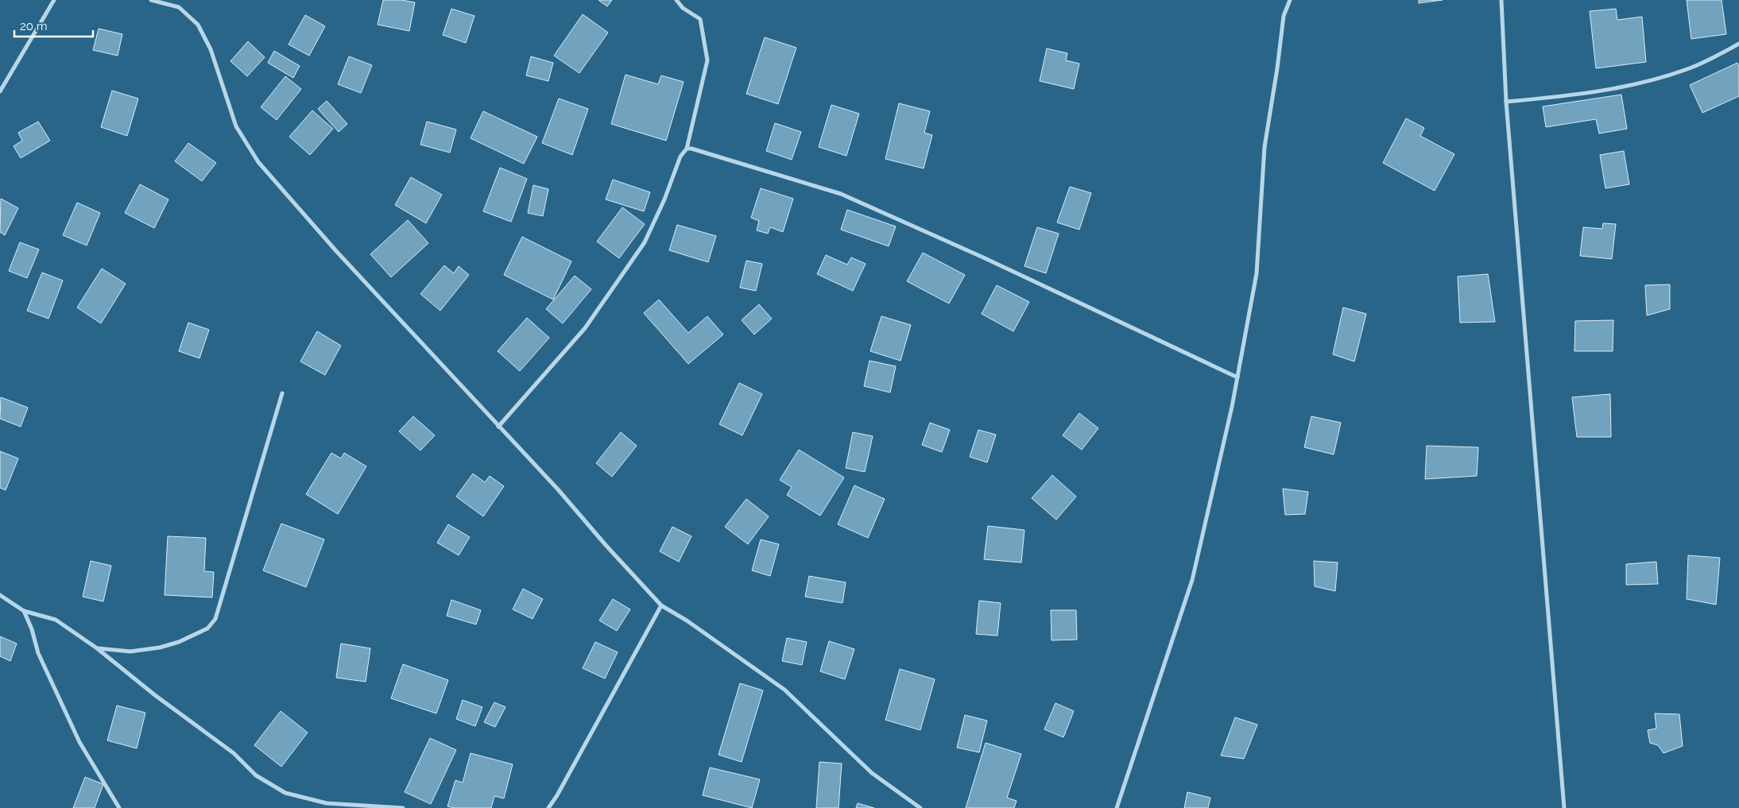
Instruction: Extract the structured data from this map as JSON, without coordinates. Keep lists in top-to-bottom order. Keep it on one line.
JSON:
{"scale_bar":"20 m"}
